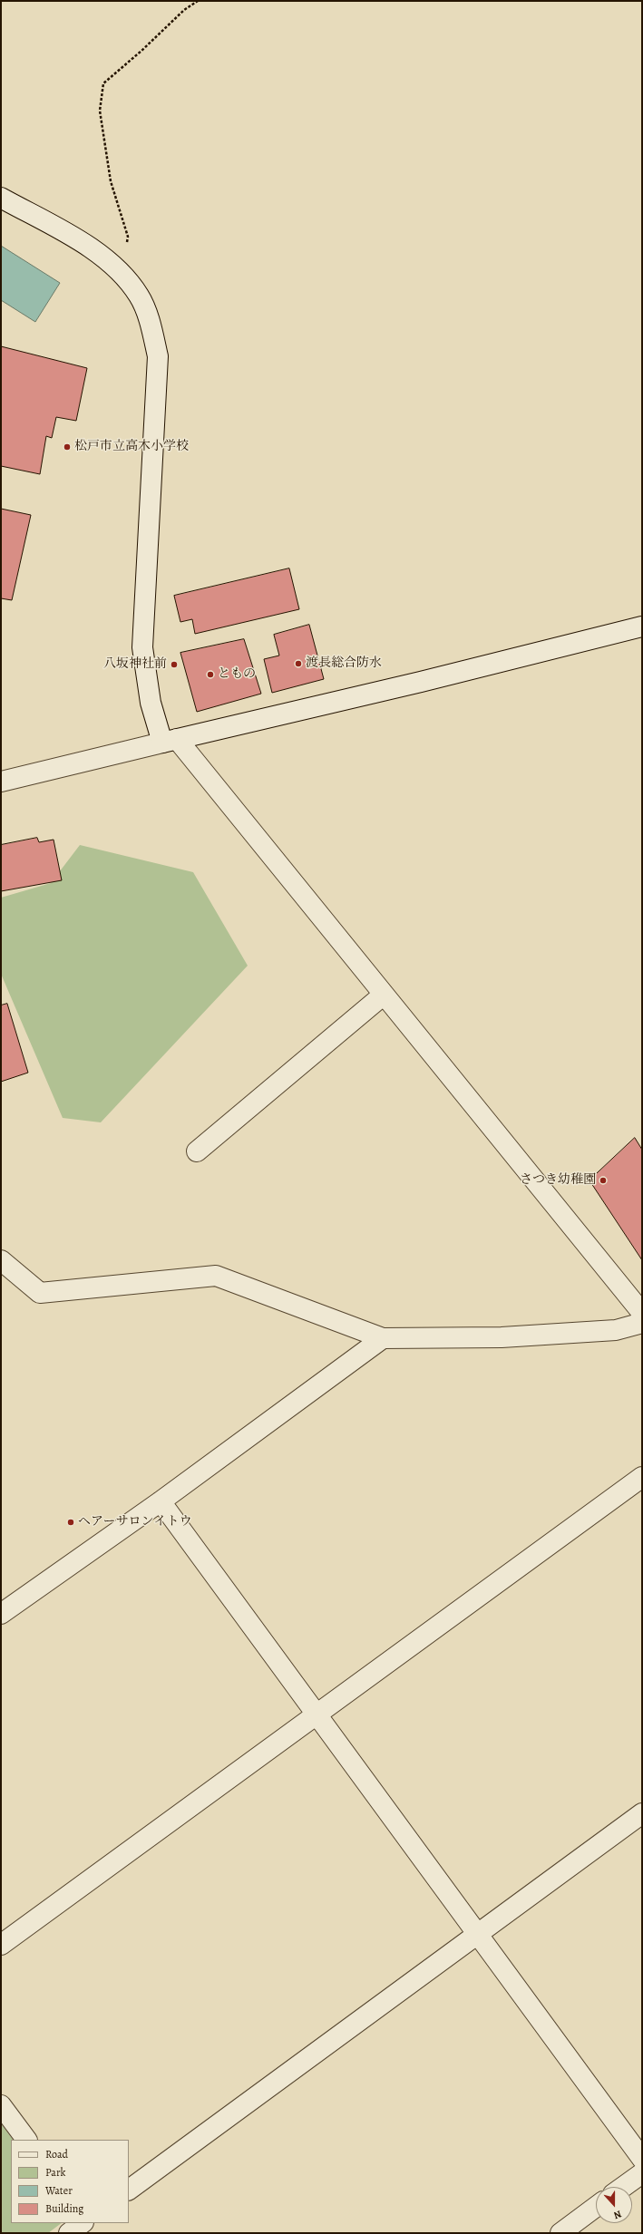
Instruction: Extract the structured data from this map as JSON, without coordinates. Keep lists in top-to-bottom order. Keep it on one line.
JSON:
{"places":["松戸市立高木小学校","渡長総合防水","八坂神社前","ともの","さつき幼稚園","ヘアーサロンイトウ"],"legend":["Road","Park","Water","Building"],"north":"bottom"}
